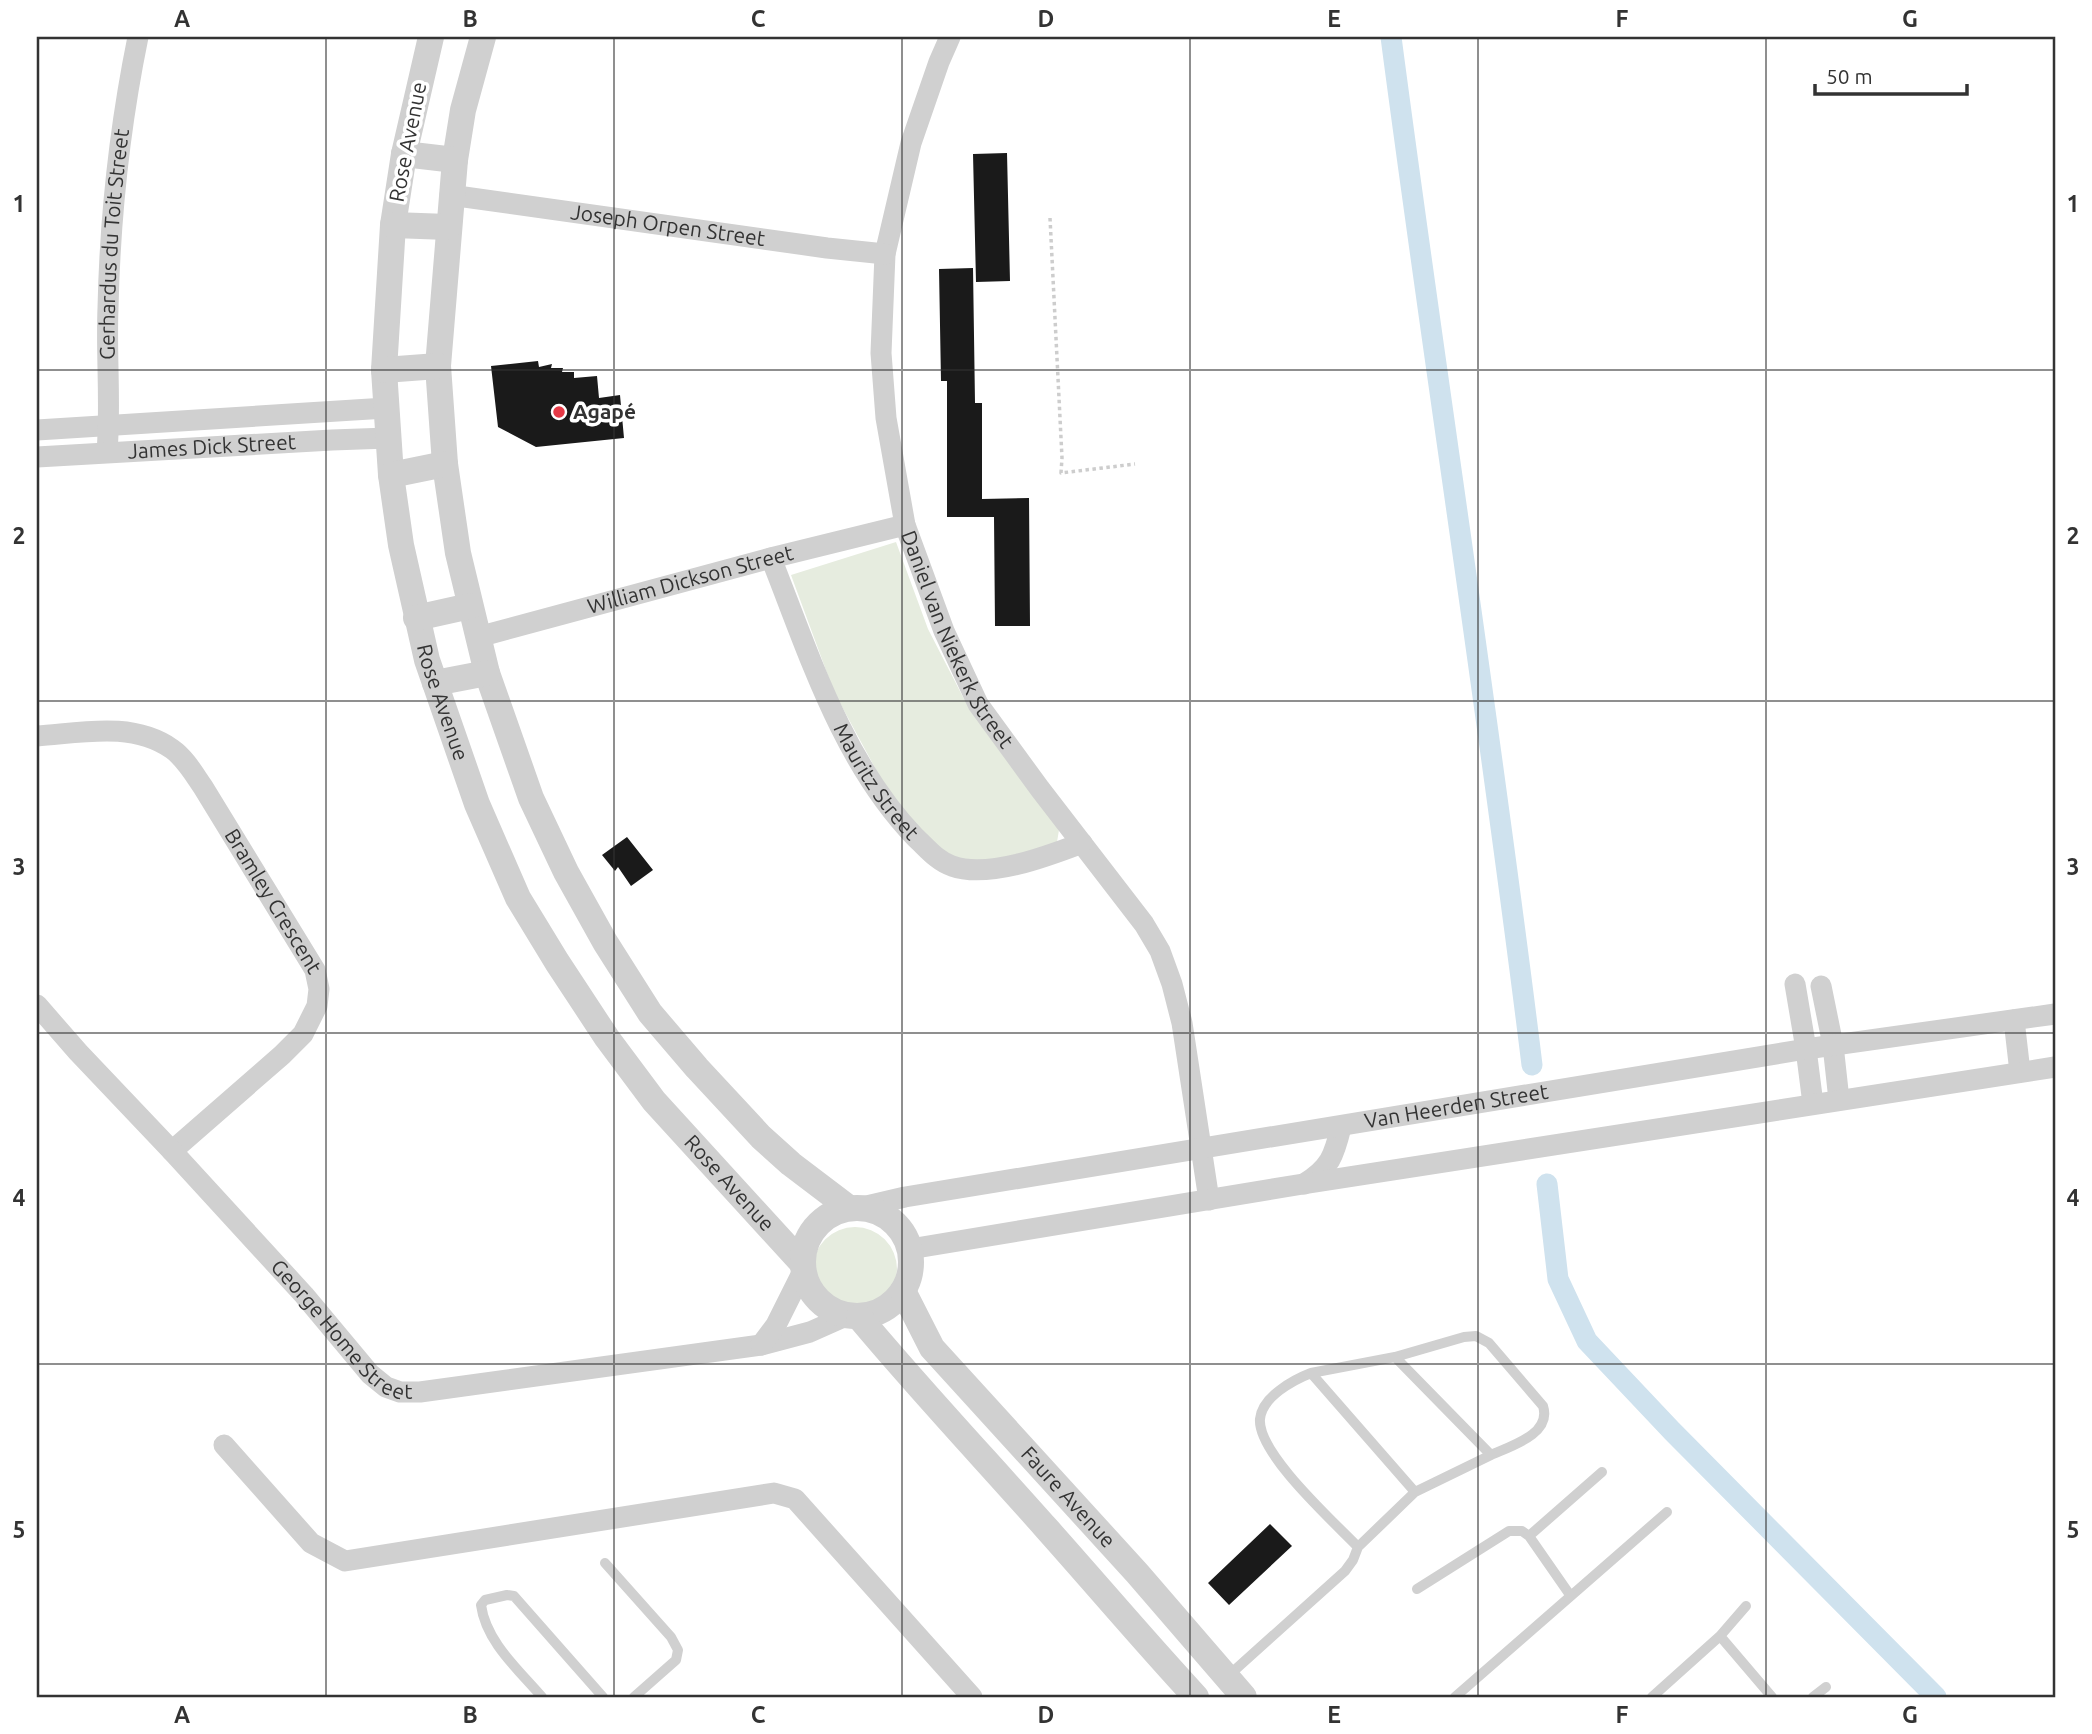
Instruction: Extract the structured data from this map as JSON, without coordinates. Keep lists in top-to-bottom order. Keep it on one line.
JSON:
{"streets":{"street":["Rose Avenue","Joseph Orpen Street","Gerhardus du Toit Street","James Dick Street","William Dickson Street","Daniel van Niekerk Street","Mauritz Street","Bramley Crescent","Van Heerden Street","George Home Street","Faure Avenue"]},"crossings":[["Rose Avenue","James Dick Street"],["Rose Avenue","Van Heerden Street"],["Rose Avenue","George Home Street"],["Rose Avenue","Faure Avenue"],["Joseph Orpen Street","Daniel van Niekerk Street"],["Gerhardus du Toit Street","James Dick Street"],["William Dickson Street","Daniel van Niekerk Street"],["William Dickson Street","Mauritz Street"],["Daniel van Niekerk Street","Mauritz Street"],["Daniel van Niekerk Street","Van Heerden Street"],["Bramley Crescent","George Home Street"],["Van Heerden Street","George Home Street"],["Van Heerden Street","Faure Avenue"],["George Home Street","Faure Avenue"]],"places":["Agapé"],"scale_bar":"50 m","grid":{"columns":["A","B","C","D","E","F","G"],"rows":["1","2","3","4","5"]}}
